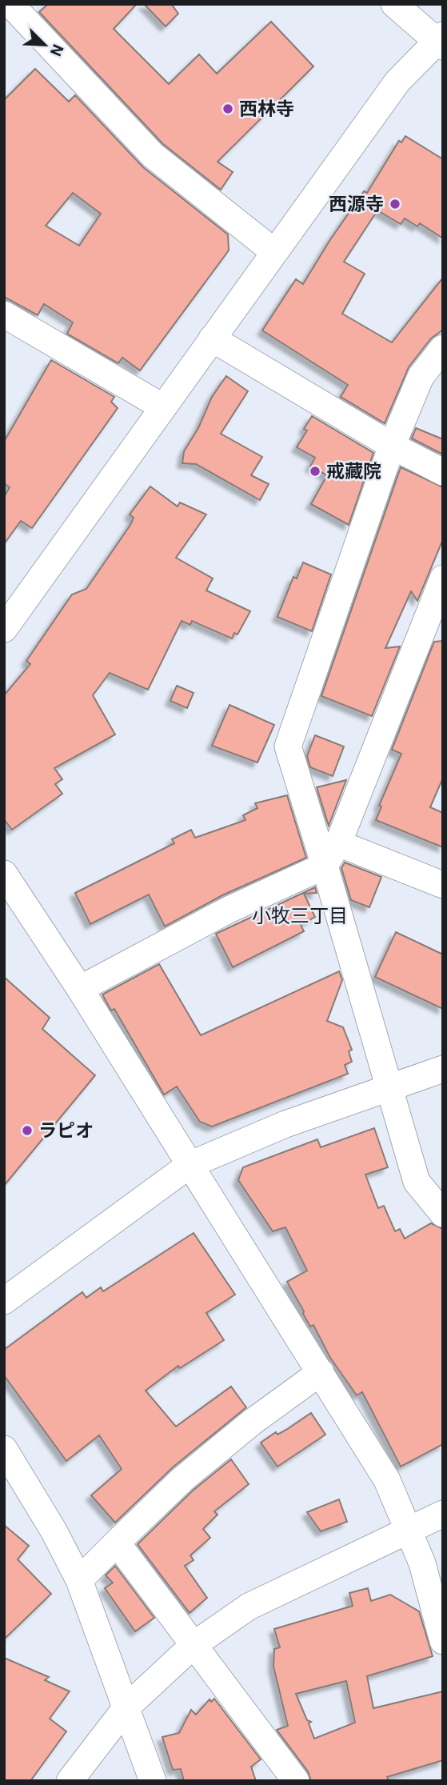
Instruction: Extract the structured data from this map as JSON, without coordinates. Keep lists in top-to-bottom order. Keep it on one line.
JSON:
{"districts":["小牧三丁目"],"places":["西林寺","西源寺","戒藏院","ラピオ"],"north":"bottom right"}
